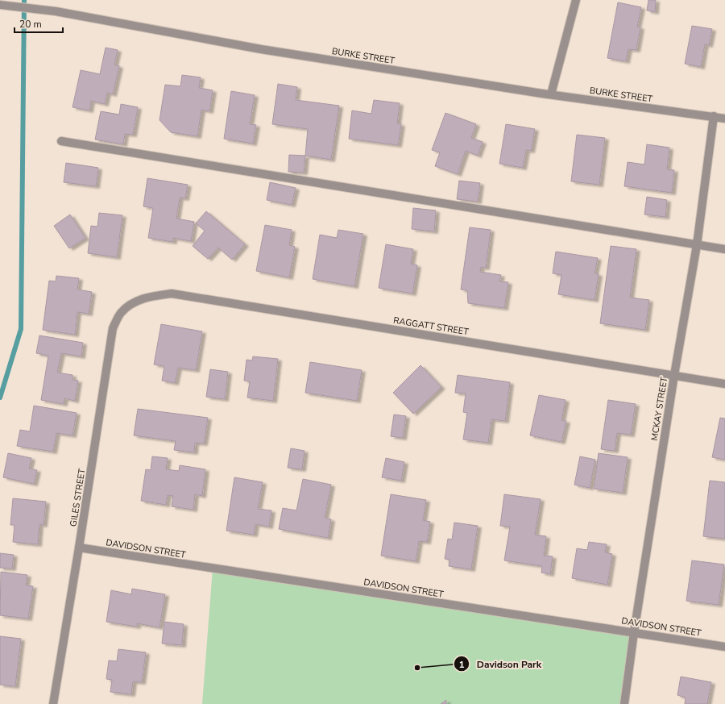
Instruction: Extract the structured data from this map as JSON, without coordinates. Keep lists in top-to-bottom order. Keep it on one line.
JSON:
{"streets":{"street":["BURKE STREET","RAGGATT STREET","MCKAY STREET","GILES STREET","DAVIDSON STREET"]},"crossings":[["BURKE STREET","MCKAY STREET"],["RAGGATT STREET","MCKAY STREET"],["RAGGATT STREET","GILES STREET"],["MCKAY STREET","DAVIDSON STREET"],["GILES STREET","DAVIDSON STREET"]],"places":["Davidson Park"],"scale_bar":"20 m"}
